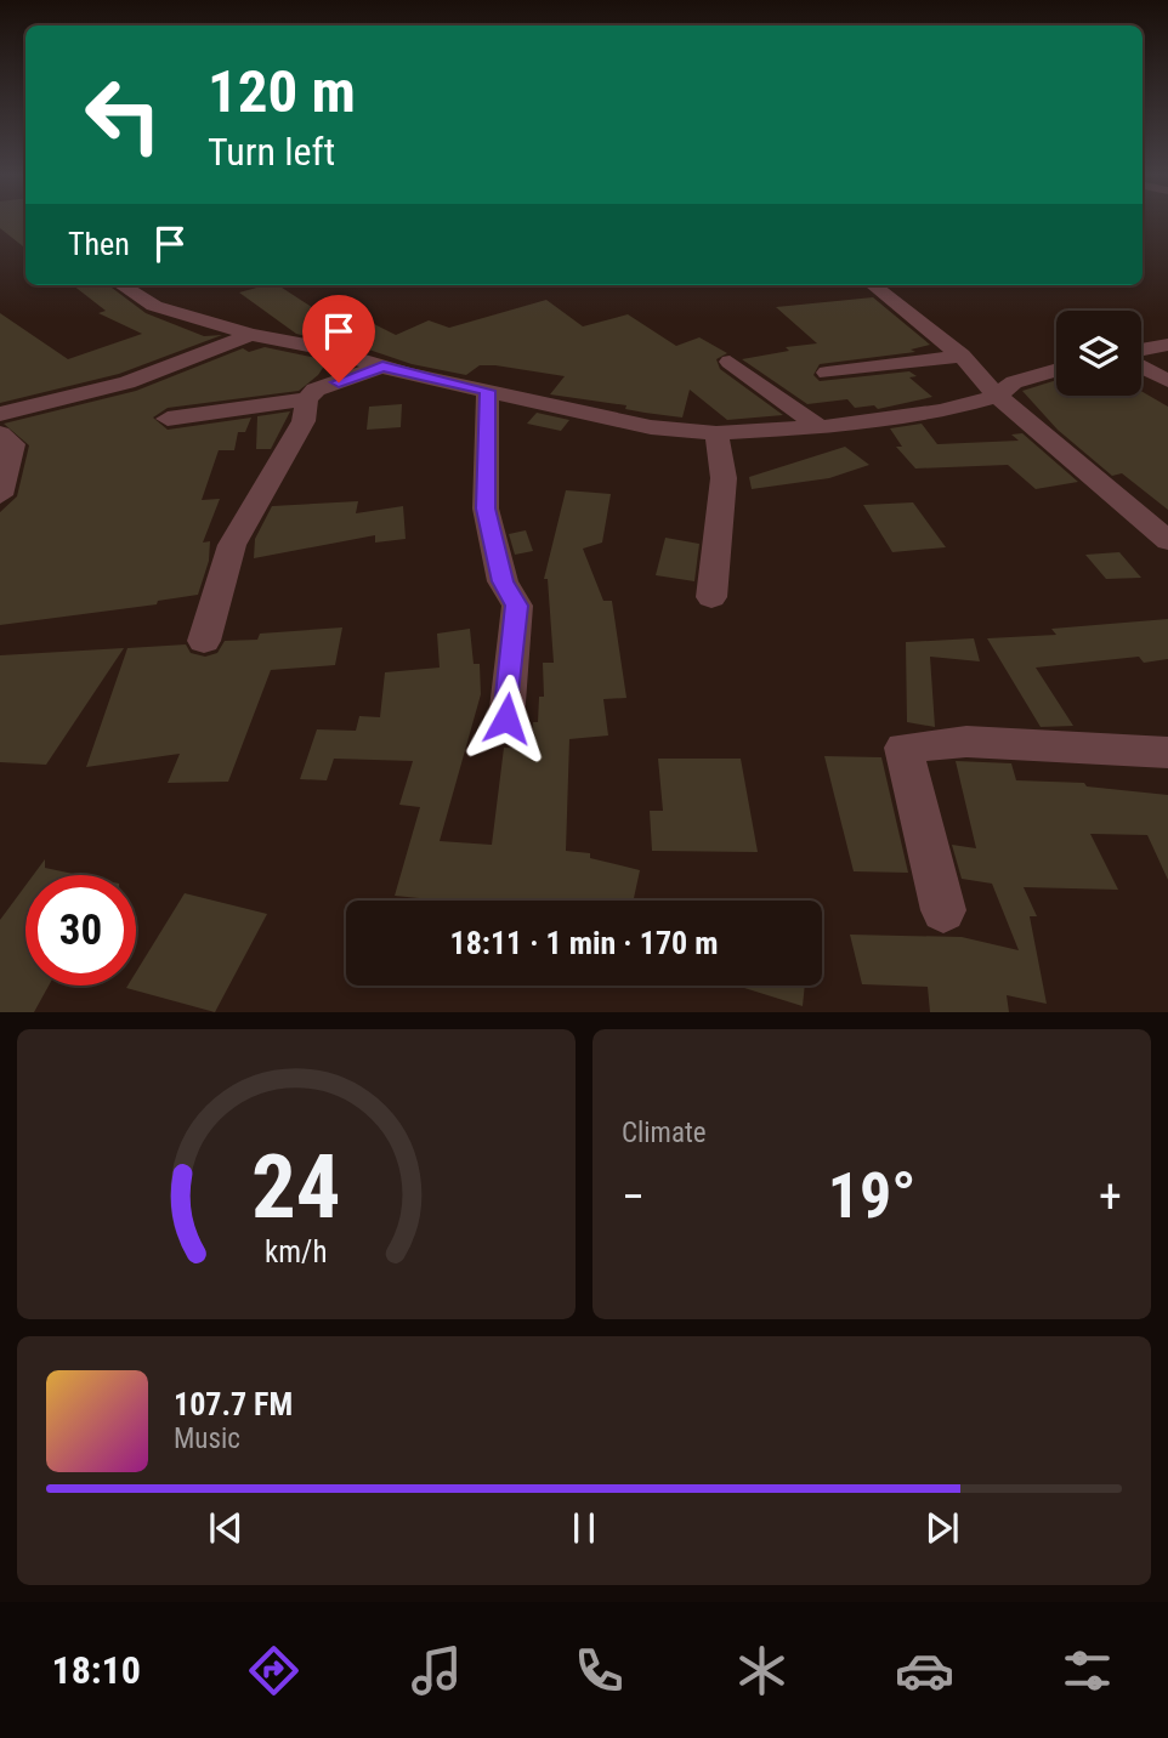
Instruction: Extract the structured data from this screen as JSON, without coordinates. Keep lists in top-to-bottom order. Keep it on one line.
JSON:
{"page":{"turn":["120 m","Turn left"],"then":"Then","limit":"30","trip":"18:11 · 1 min · 170 m","tile":"Climate","heat":["−","19°","+"],"song":["107.7 FM","Music"],"tabs":"18:10","gauge":["24","km/h"]}}
